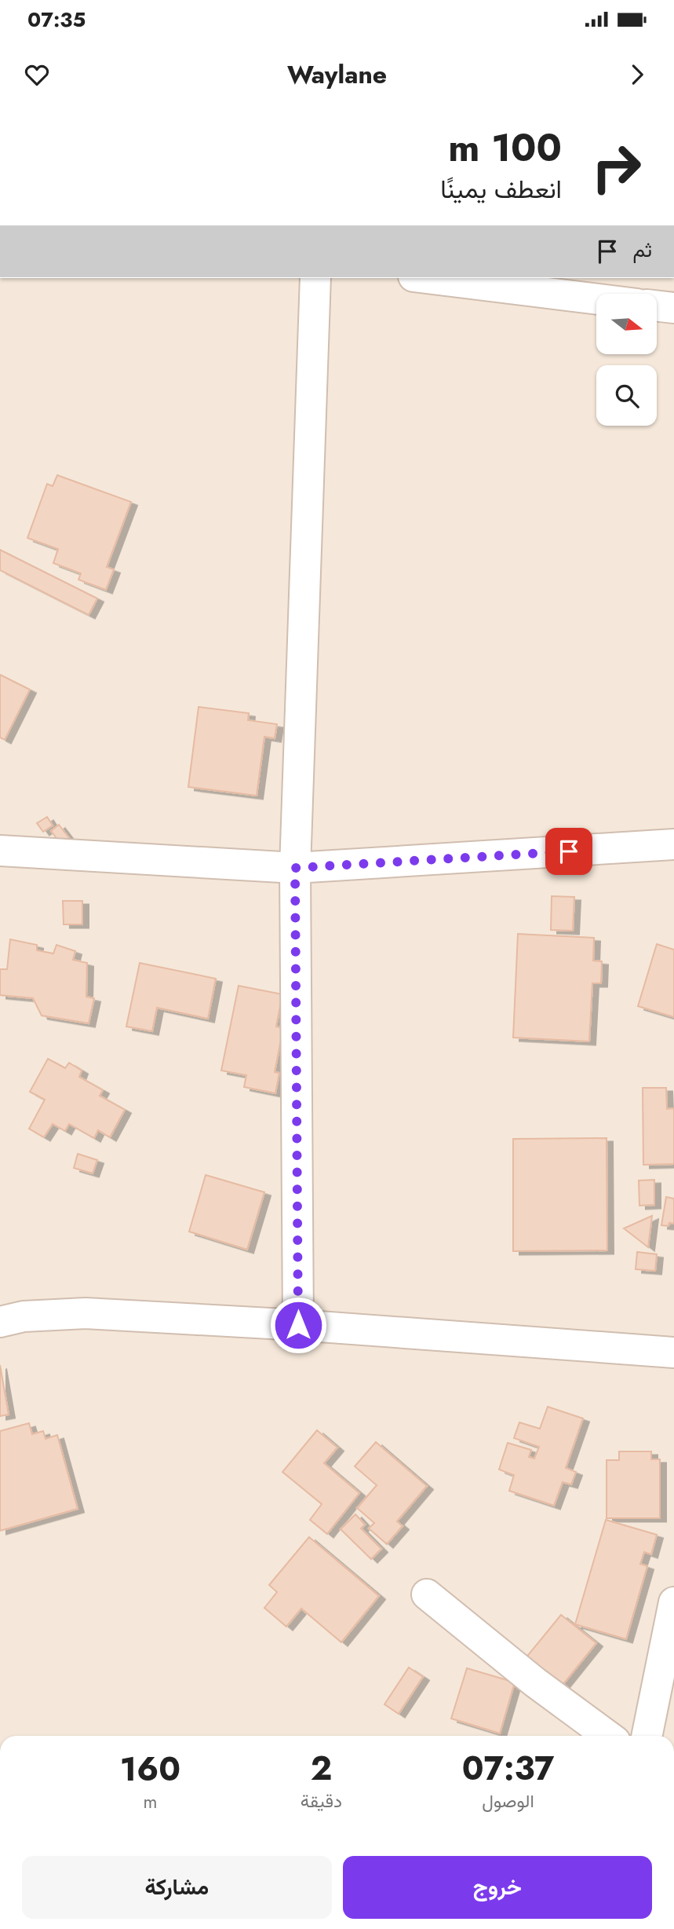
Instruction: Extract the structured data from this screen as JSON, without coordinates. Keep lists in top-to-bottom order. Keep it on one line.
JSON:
{"north":"right","page":{"status":"07:35","header":"Waylane","turn":["100 m","انعطف يمينًا"],"then":"ثم","eta":["07:37","الوصول","2","دقيقة","160","m"],"buttons":["خروج","مشاركة"]}}
